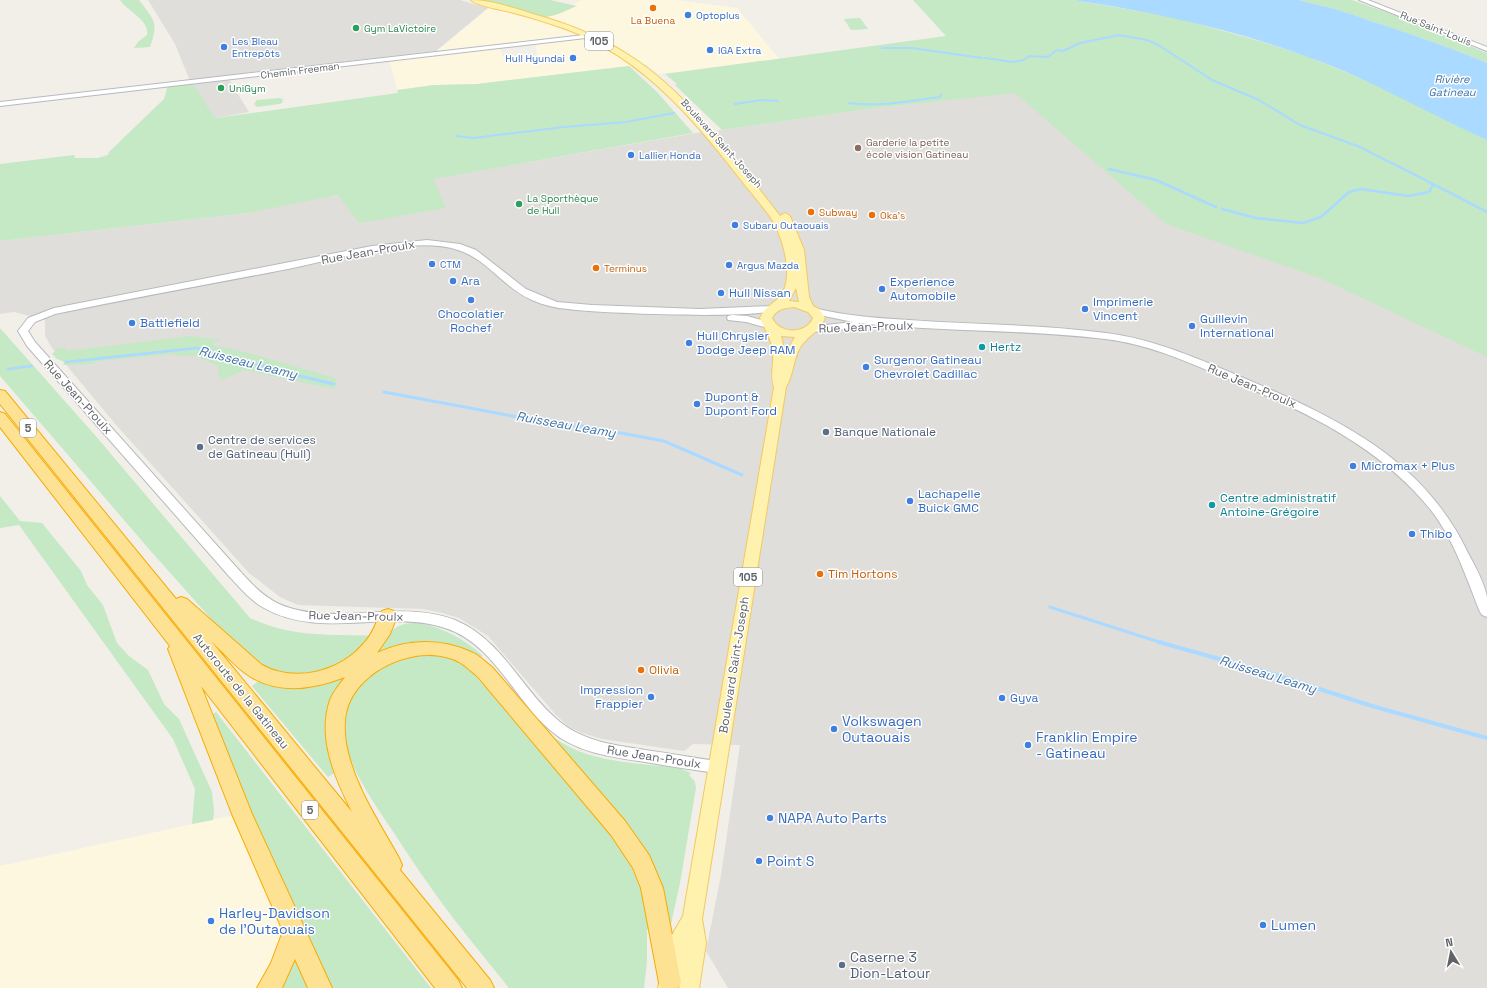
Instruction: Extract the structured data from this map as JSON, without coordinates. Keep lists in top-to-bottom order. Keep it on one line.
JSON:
{"streets":{"highway":["5","Autoroute de la Gatineau"],"main road":["105","Boulevard Saint-Joseph"],"street":["Rue Saint-Louis","Chemin Freeman","Rue Jean-Proulx"]},"crossings":[["105","Boulevard Saint-Joseph"],["105","Rue Jean-Proulx"],["Chemin Freeman","Boulevard Saint-Joseph"],["Boulevard Saint-Joseph","Rue Jean-Proulx"]],"water":["Rivière Gatineau","Ruisseau Leamy"],"places":["La Buena","Optoplus","Gym LaVictoire","Les Bleau Entrepôts","IGA Extra","Hull Hyundai","UniGym","Garderie la petite école vision Gatineau","Lallier Honda","La Sporthèque de Hull","Subway","Oka's","Subaru Outaouais","CTM","Argus Mazda","Terminus","Ara","Experience Automobile","Hull Nissan","Chocolatier Rochef","Imprimerie Vincent","Battlefield","Guillevin International","Hull Chrysler Dodge Jeep RAM","Hertz","Surgenor Gatineau Chevrolet Cadillac","Dupont & Dupont Ford","Banque Nationale","Centre de services de Gatineau (Hull)","Micromax + Plus","Lachapelle Buick GMC","Centre administratif Antoine-Grégoire","Thibo","Tim Hortons","Olivia","Impression Frappier","Gyva","Volkswagen Outaouais","Franklin Empire - Gatineau","NAPA Auto Parts","Point S","Harley-Davidson de l'Outaouais","Lumen","Caserne 3 Dion-Latour"],"north":"top"}
